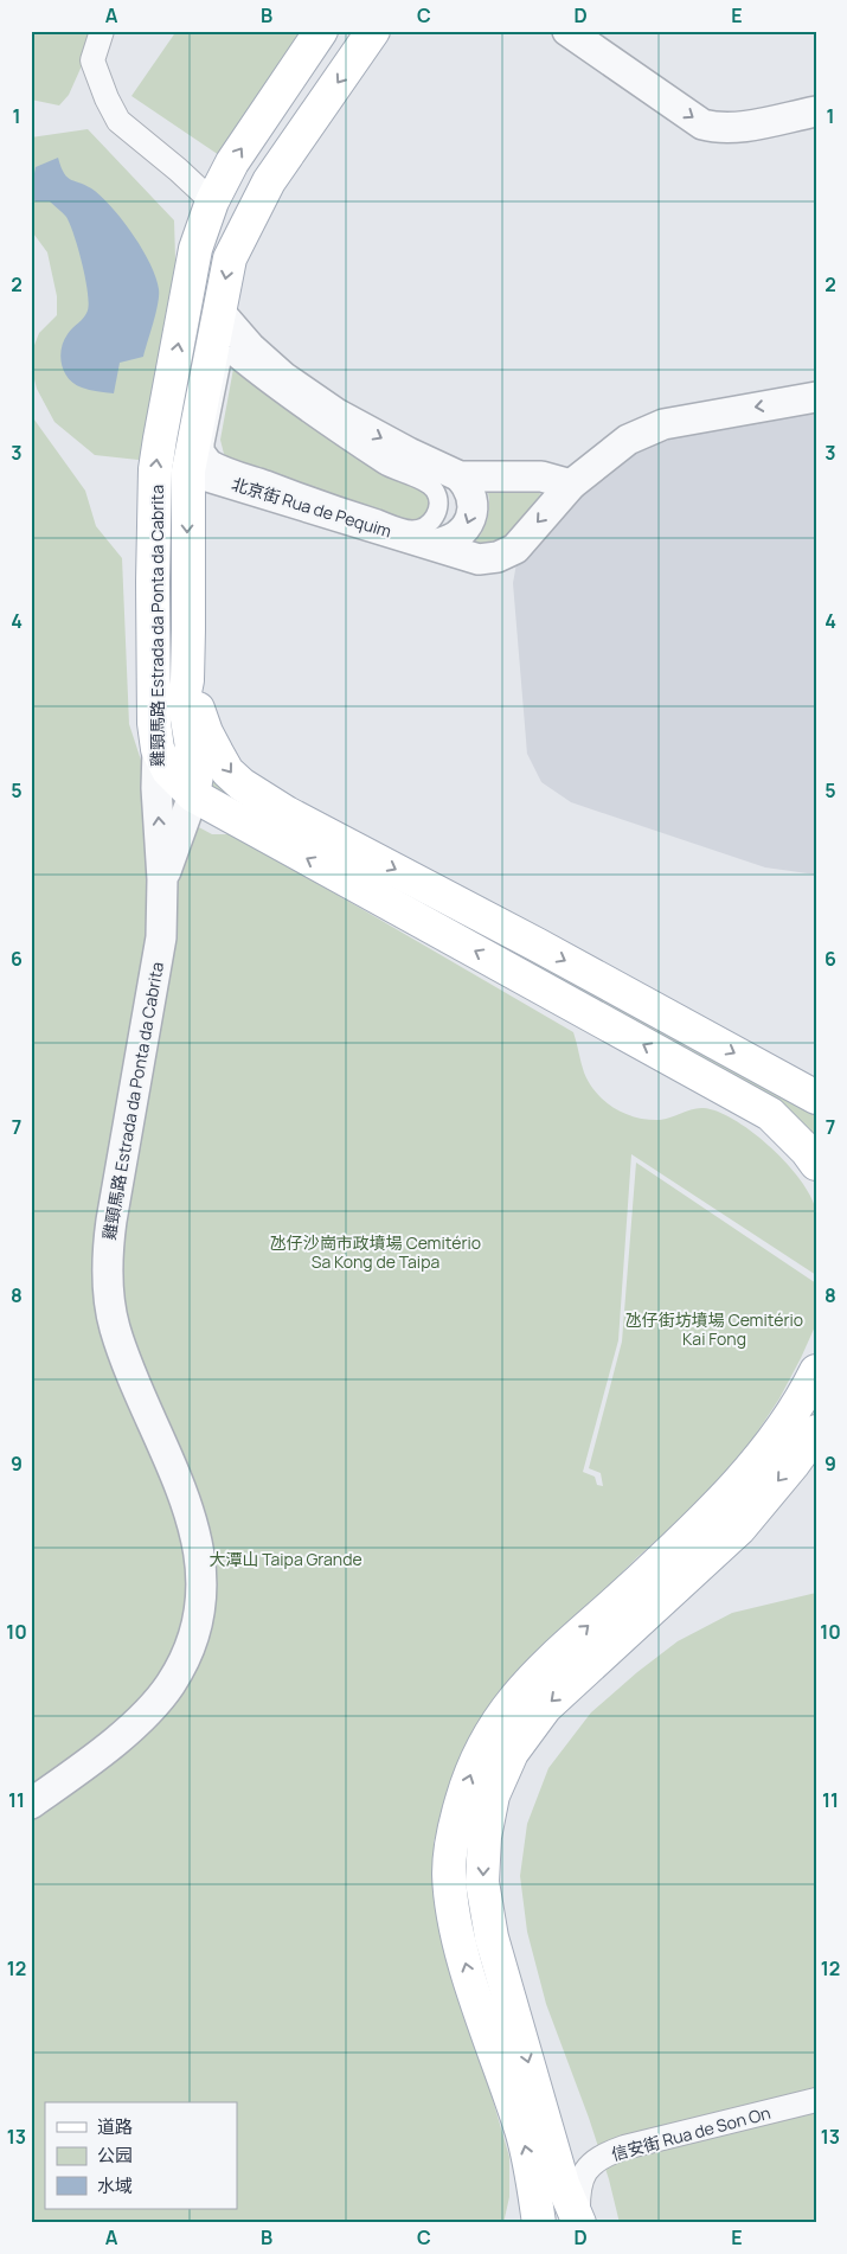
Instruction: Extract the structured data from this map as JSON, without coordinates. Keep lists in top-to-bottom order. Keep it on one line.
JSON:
{"streets":{"main road":["雞頸馬路 Estrada da Ponta da Cabrita"],"street":["北京街 Rua de Pequim","信安街 Rua de Son On"]},"crossings":[["北京街 Rua de Pequim","雞頸馬路 Estrada da Ponta da Cabrita"]],"one_way":["北京街 Rua de Pequim"],"parks":["氹仔沙崗市政墳場 Cemitério Sa Kong de Taipa","氹仔街坊墳場 Cemitério Kai Fong","大潭山 Taipa Grande"],"legend":["道路","公园","水域"],"grid":{"columns":["A","B","C","D","E"],"rows":["1","2","3","4","5","6","7","8","9","10","11","12","13"]}}
